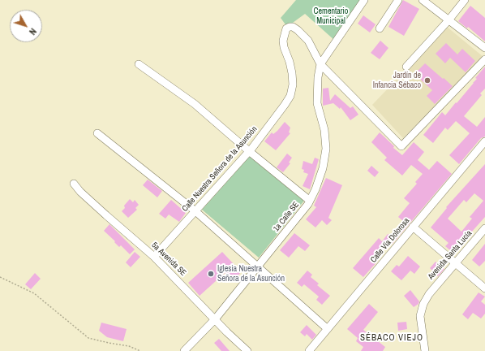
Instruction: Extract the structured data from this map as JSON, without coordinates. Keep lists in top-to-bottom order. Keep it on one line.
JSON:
{"streets":{"street":["Calle Nuestra Señora de la Asunción","1a Calle SE","Calle Vía Dolorosa","Avenida Santa Lucía","5a Avenida SE"]},"crossings":[["Calle Nuestra Señora de la Asunción","1a Calle SE"],["Calle Nuestra Señora de la Asunción","5a Avenida SE"],["1a Calle SE","5a Avenida SE"]],"districts":["SÉBACO VIEJO"],"parks":["Cementario Municipal"],"places":["Jardín de Infancia Sébaco","Iglesia Nuestra Señora de la Asunción"],"north":"bottom right"}
